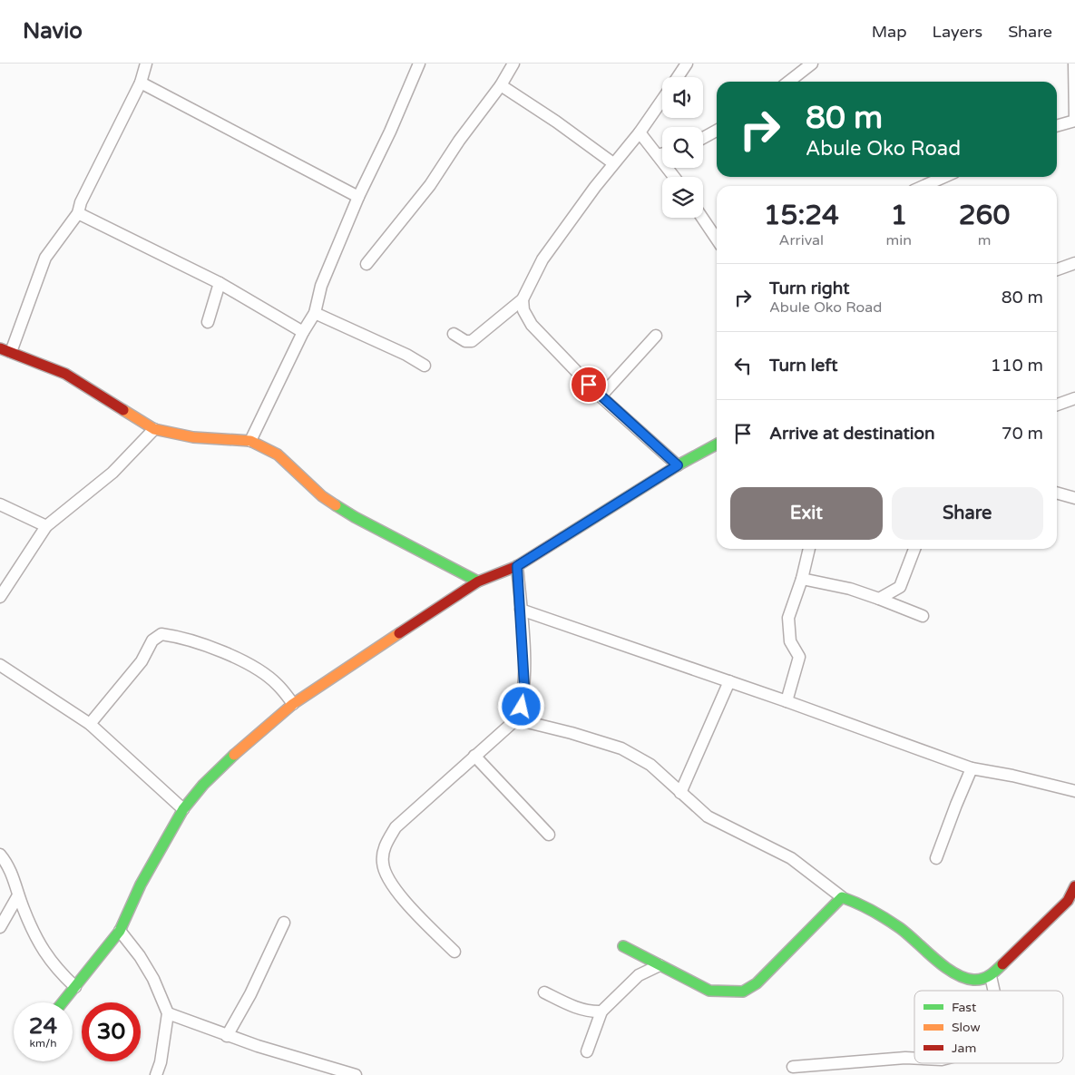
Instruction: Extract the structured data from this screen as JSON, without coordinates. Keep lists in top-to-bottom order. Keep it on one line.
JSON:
{"legend":["Fast","Slow","Jam"],"page":{"header":"Navio","nav":["Map","Layers","Share"],"turn":["80 m","Abule Oko Road"],"eta":["15:24","Arrival","1","min","260","m"],"list":[{"name":"Turn right","note":"Abule Oko Road","value":"80 m"},{"name":"Turn left","value":"110 m"},{"name":"Arrive at destination","value":"70 m"}],"buttons":["Exit","Share"],"speed":"24 km/h","limit":"30"}}
